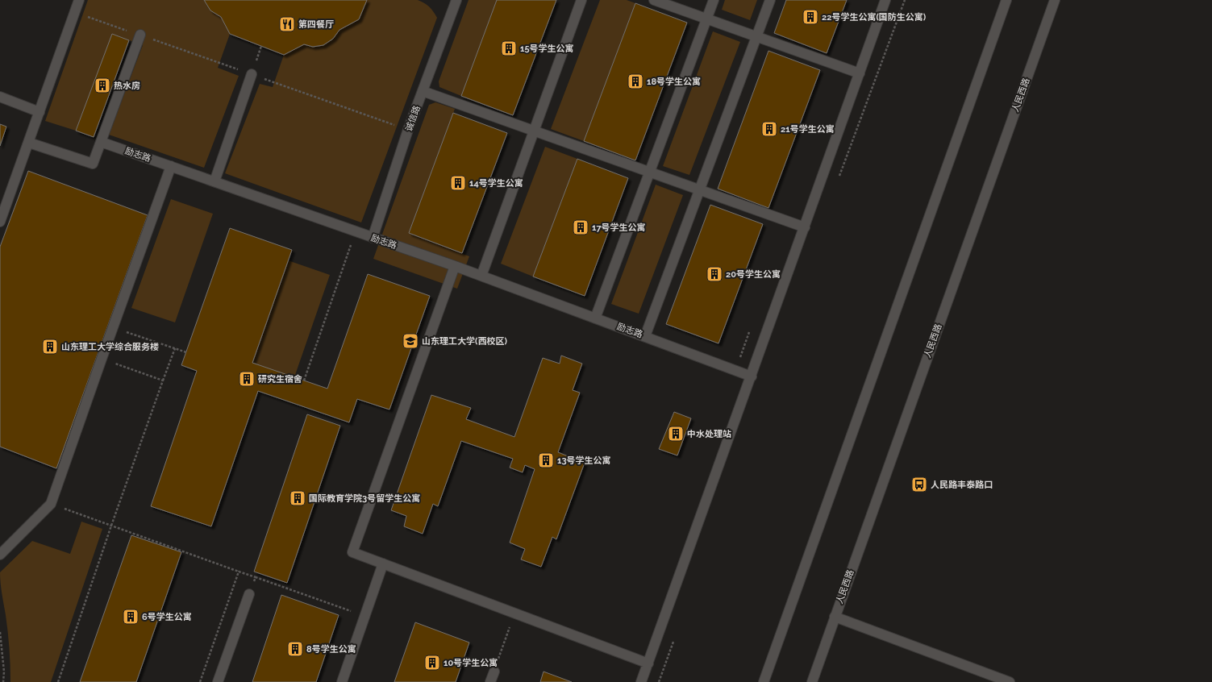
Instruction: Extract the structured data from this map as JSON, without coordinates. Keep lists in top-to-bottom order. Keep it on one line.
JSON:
{"streets":{"street":["人民西路","诚信路","励志路"]},"crossings":[["诚信路","励志路"]],"places":{"building":["22号学生公寓(国防生公寓)","15号学生公寓","18号学生公寓","热水房","21号学生公寓","14号学生公寓","17号学生公寓","20号学生公寓","山东理工大学综合服务楼","研究生宿舍","中水处理站","13号学生公寓","国际教育学院3号留学生公寓","6号学生公寓","8号学生公寓","10号学生公寓"],"restaurant":["第四餐厅"],"school or university":["山东理工大学(西校区)"],"bus stop":["人民路丰泰路口"]}}
